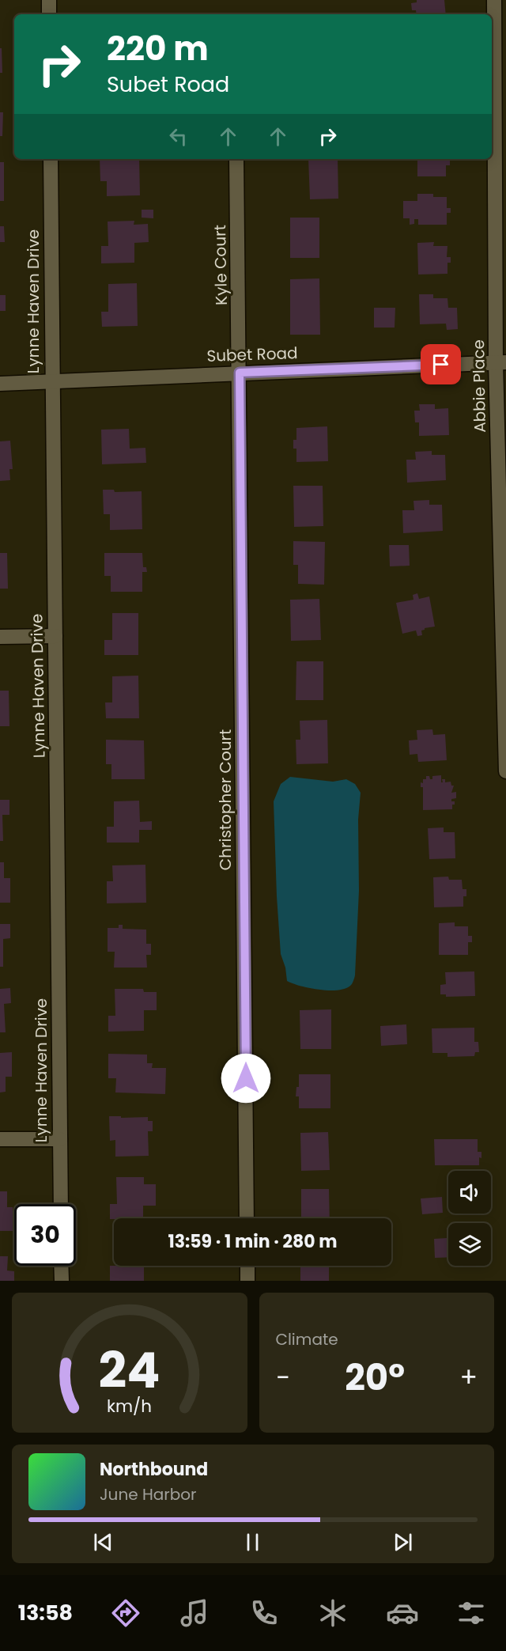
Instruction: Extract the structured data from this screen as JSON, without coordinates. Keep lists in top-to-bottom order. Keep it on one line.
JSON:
{"streets":{"street":["Kyle Court","Lynne Haven Drive","Subet Road","Abbie Place","Christopher Court"]},"crossings":[["Kyle Court","Subet Road"],["Kyle Court","Christopher Court"],["Lynne Haven Drive","Subet Road"],["Subet Road","Abbie Place"],["Subet Road","Christopher Court"]],"page":{"turn":["220 m","Subet Road"],"limit":"30","trip":"13:59 · 1 min · 280 m","tile":"Climate","heat":["−","20°","+"],"song":["Northbound","June Harbor"],"tabs":"13:58","gauge":["24","km/h"]}}
